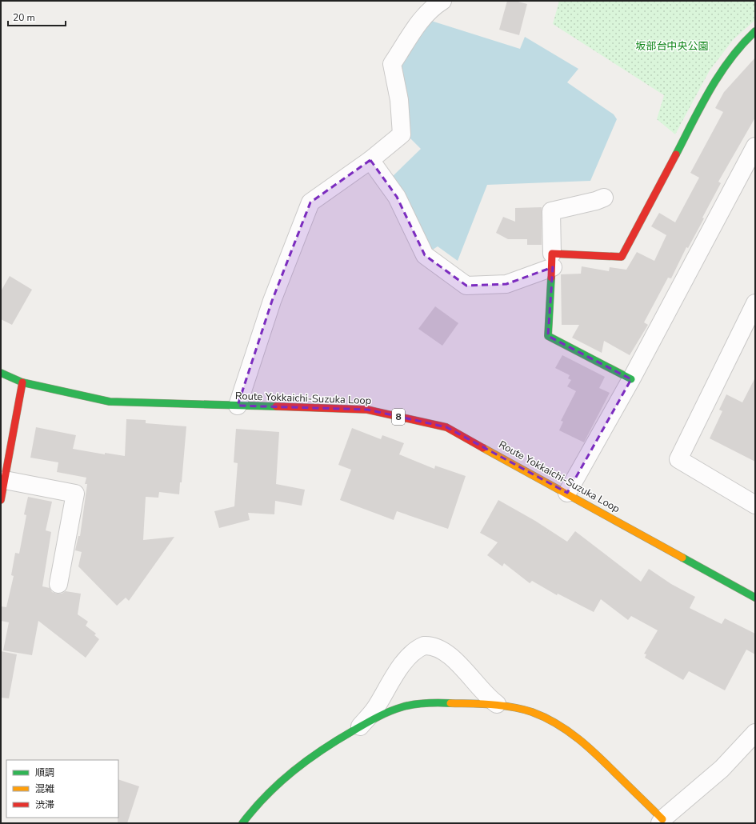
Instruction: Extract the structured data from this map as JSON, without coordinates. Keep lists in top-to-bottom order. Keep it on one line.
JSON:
{"streets":{"street":["Route Yokkaichi-Suzuka Loop","8"]},"parks":["坂部台中央公園"],"legend":["順調","混雑","渋滞"],"scale_bar":"20 m"}
